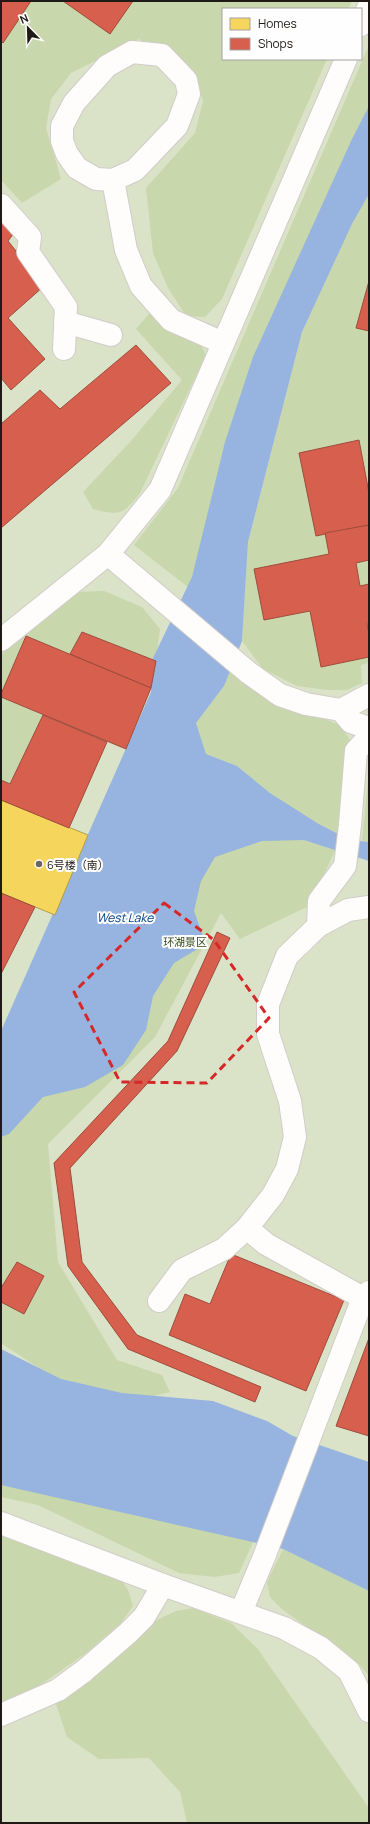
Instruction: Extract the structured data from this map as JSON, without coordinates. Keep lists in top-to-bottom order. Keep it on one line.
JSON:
{"water":["West Lake"],"parks":["环湖景区"],"places":["6号楼（南）"],"legend":["Homes","Shops"],"north":"top left"}
